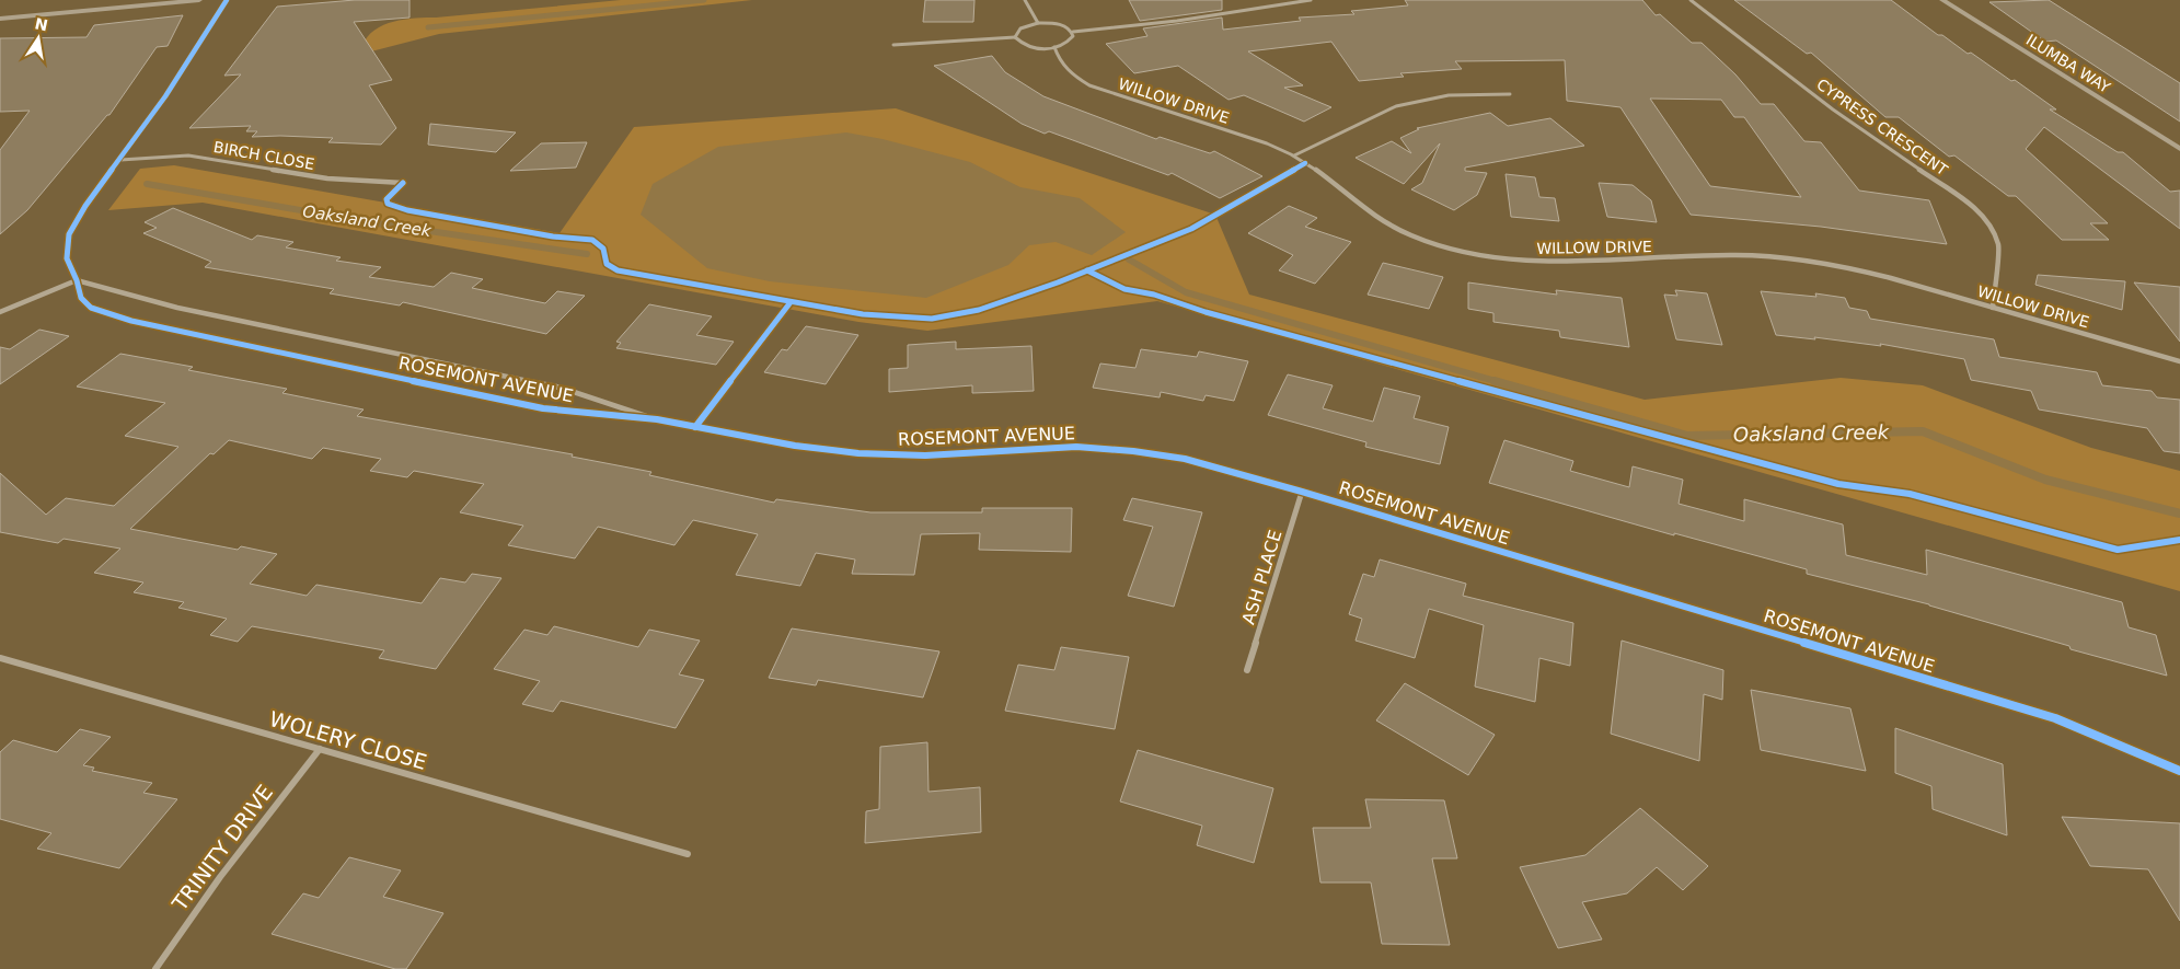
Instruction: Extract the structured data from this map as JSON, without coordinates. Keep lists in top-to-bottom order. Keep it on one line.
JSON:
{"streets":{"street":["ILUMBA WAY","WILLOW DRIVE","CYPRESS CRESCENT","BIRCH CLOSE","ROSEMONT AVENUE","ASH PLACE","WOLERY CLOSE","TRINITY DRIVE"]},"crossings":[["WILLOW DRIVE","CYPRESS CRESCENT"],["BIRCH CLOSE","ROSEMONT AVENUE"],["ROSEMONT AVENUE","ASH PLACE"],["WOLERY CLOSE","TRINITY DRIVE"]],"water":["Oaksland Creek"],"north":"top"}
